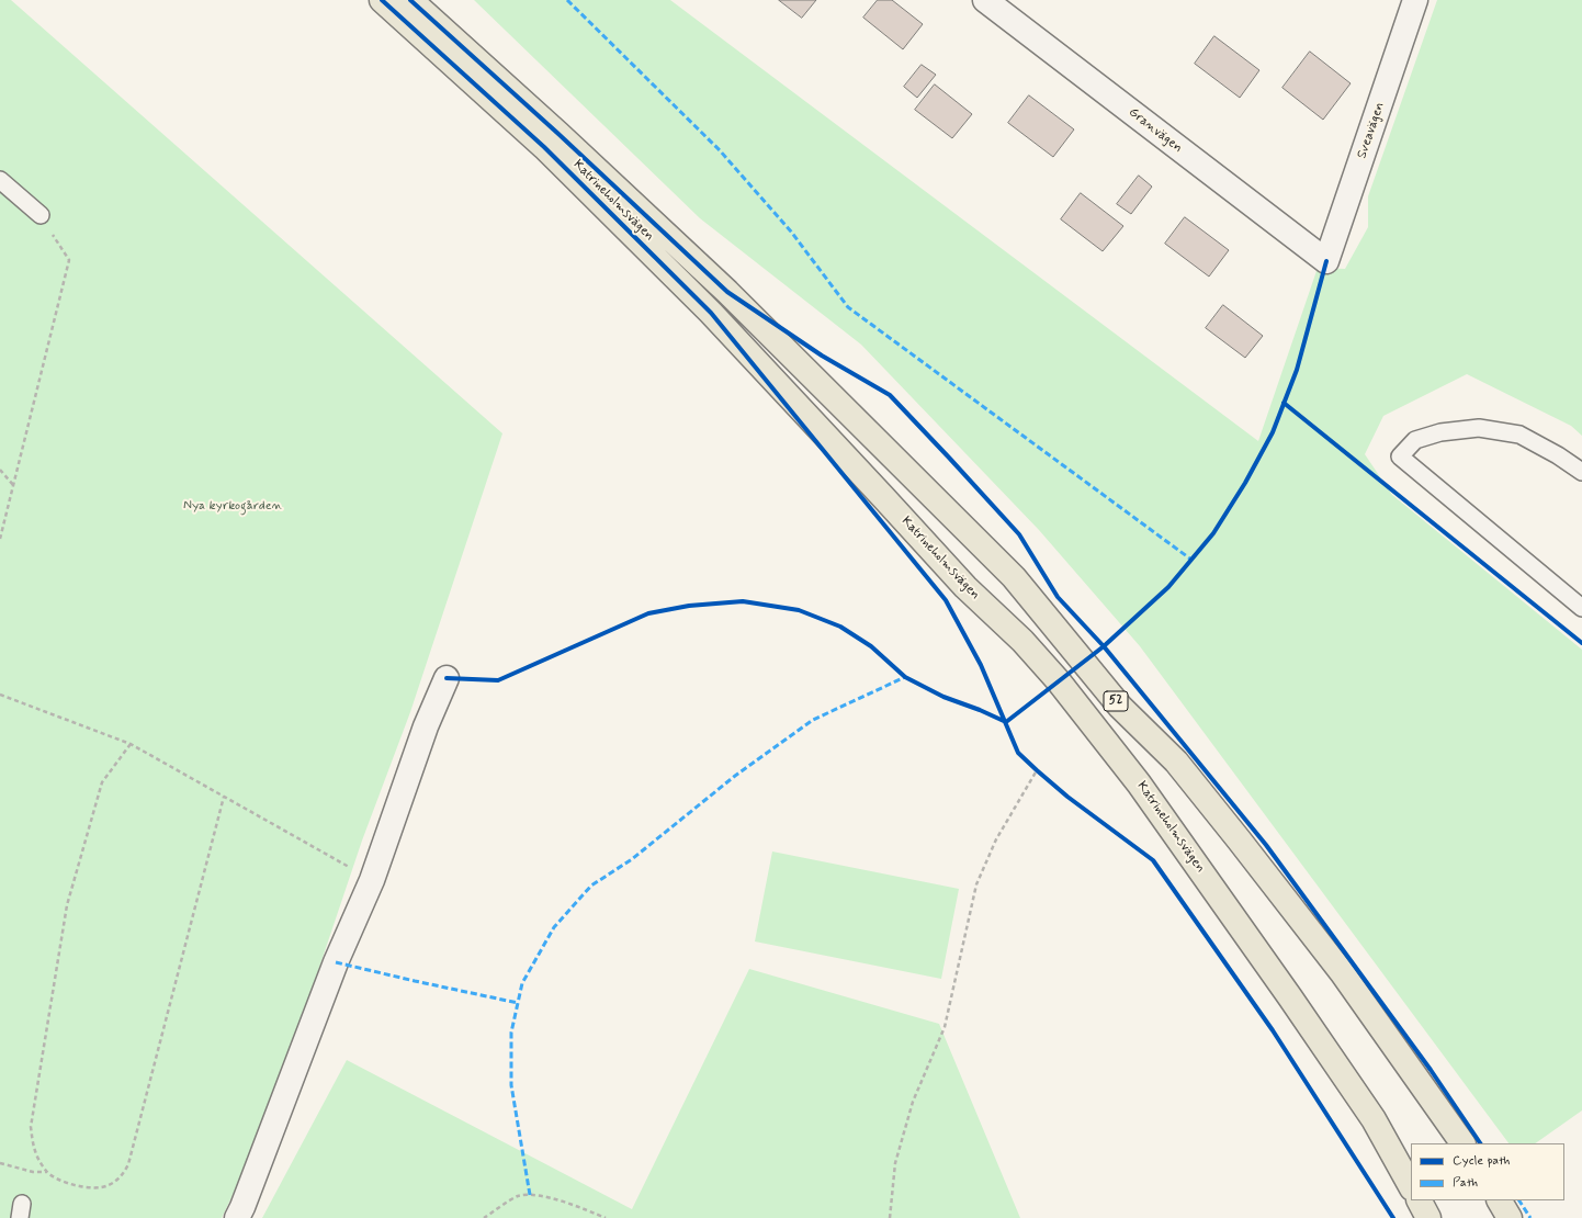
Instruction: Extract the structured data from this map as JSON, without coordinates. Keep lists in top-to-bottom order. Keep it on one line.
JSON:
{"streets":{"main road":["Katrineholmsvägen","52"],"street":["Granvägen","Sveavägen"]},"crossings":[["Granvägen","Sveavägen"]],"parks":["Nya kyrkogården"],"legend":["Cycle path","Path"]}
